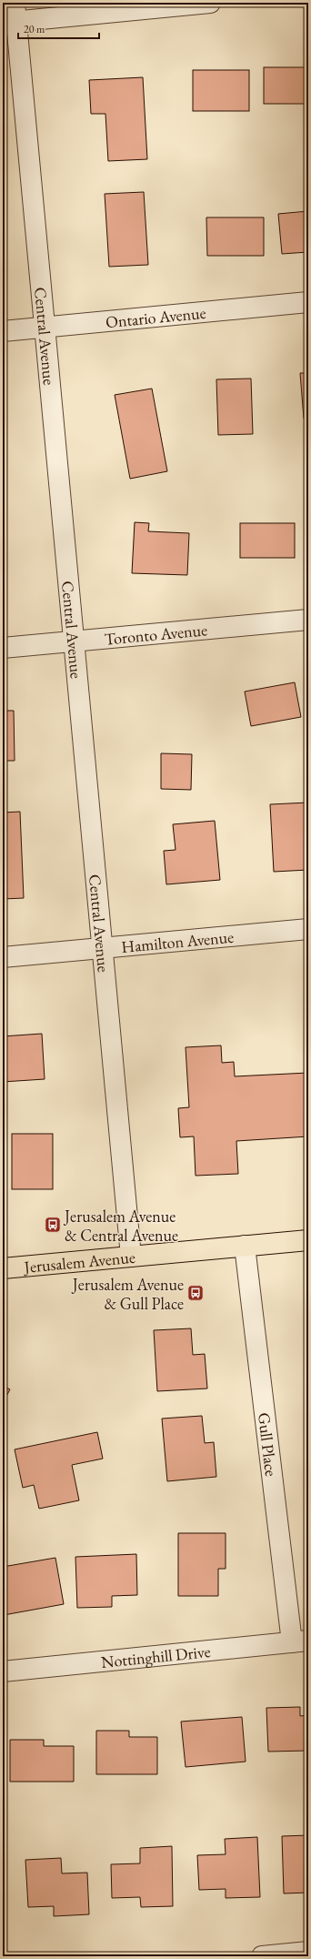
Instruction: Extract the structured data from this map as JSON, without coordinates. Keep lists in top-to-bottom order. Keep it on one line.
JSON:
{"streets":{"main road":["Jerusalem Avenue"],"street":["Ontario Avenue","Central Avenue","Toronto Avenue","Hamilton Avenue","Gull Place","Nottinghill Drive"]},"crossings":[["Ontario Avenue","Central Avenue"],["Central Avenue","Toronto Avenue"],["Central Avenue","Hamilton Avenue"],["Central Avenue","Jerusalem Avenue"],["Jerusalem Avenue","Gull Place"],["Gull Place","Nottinghill Drive"]],"places":{"bus stop":["Jerusalem Avenue & Central Avenue","Jerusalem Avenue & Gull Place"]},"scale_bar":"20 m"}
